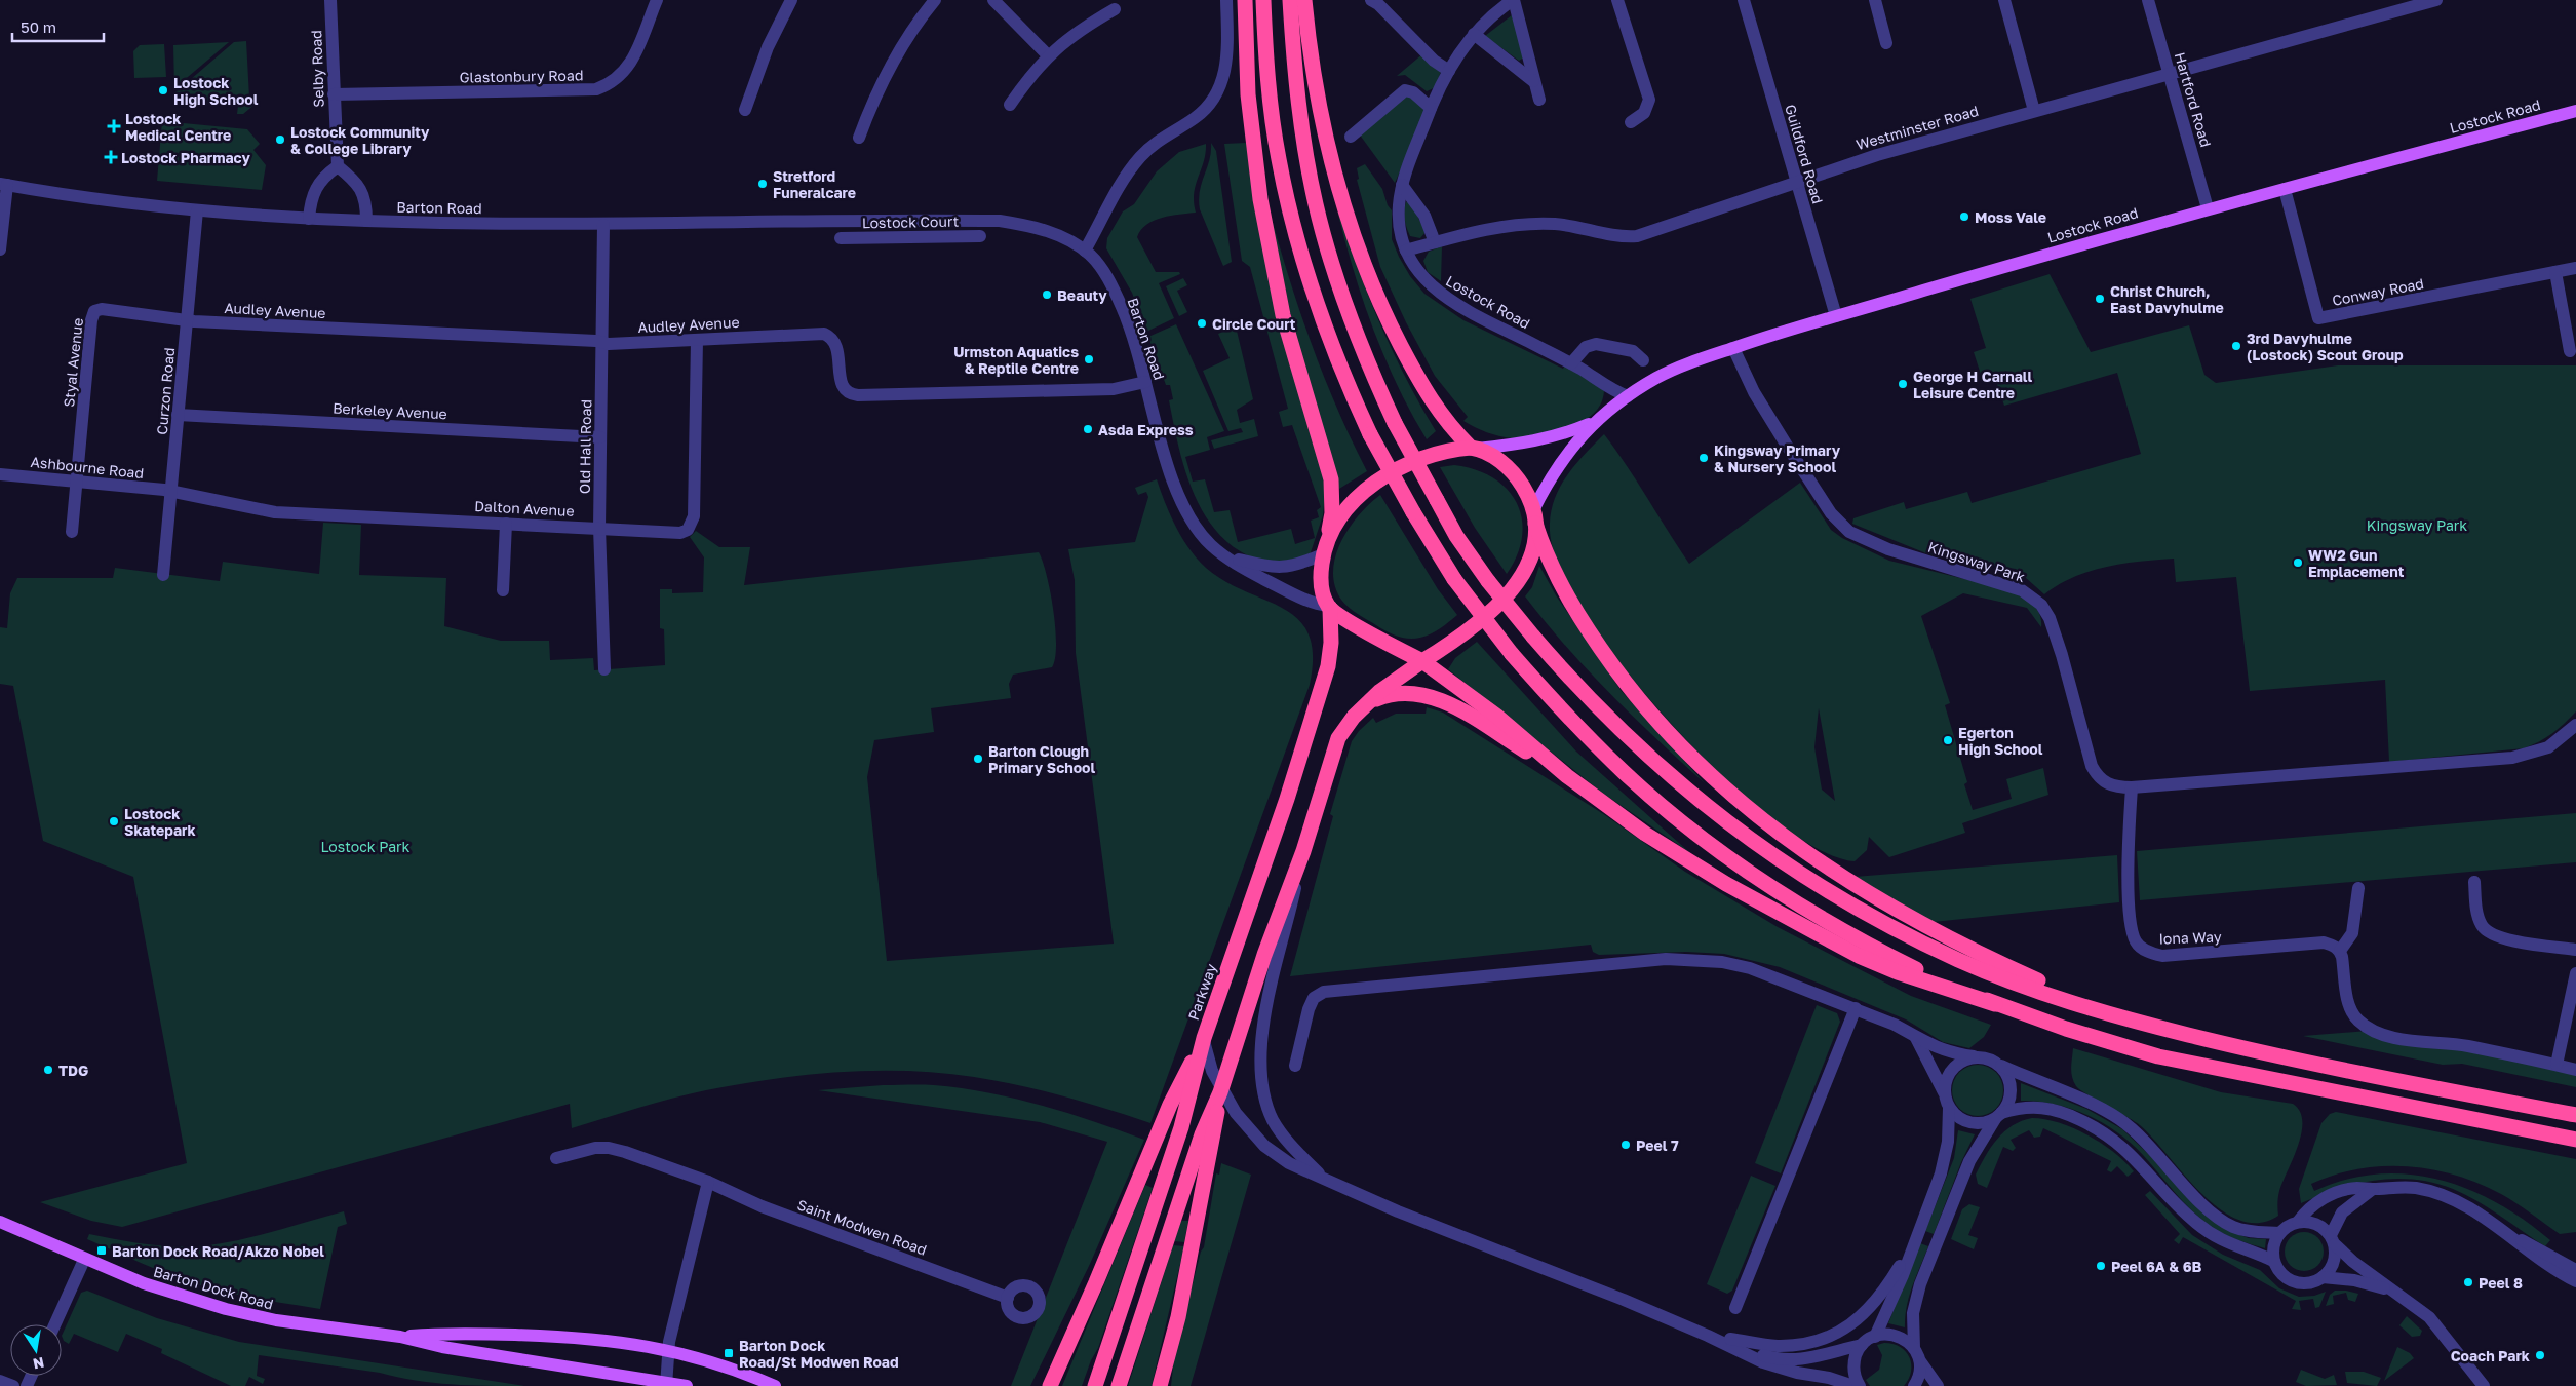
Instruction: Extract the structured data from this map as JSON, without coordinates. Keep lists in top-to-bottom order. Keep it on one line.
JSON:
{"streets":{"highway":["Parkway"],"main road":["Lostock Road","Barton Dock Road"],"street":["Selby Road","Glastonbury Road","Hartford Road","Westminster Road","Guildford Road","Barton Road","Lostock Court","Conway Road","Audley Avenue","Styal Avenue","Curzon Road","Berkeley Avenue","Old Hall Road","Ashbourne Road","Dalton Avenue","Kingsway Park","Iona Way","Saint Modwen Road"]},"crossings":[["Selby Road","Glastonbury Road"],["Hartford Road","Lostock Road"],["Hartford Road","Westminster Road"],["Lostock Road","Westminster Road"],["Lostock Road","Guildford Road"],["Lostock Road","Conway Road"],["Lostock Road","Kingsway Park"],["Westminster Road","Guildford Road"],["Barton Road","Audley Avenue"],["Barton Road","Curzon Road"],["Barton Road","Old Hall Road"],["Barton Road","Parkway"],["Audley Avenue","Styal Avenue"],["Audley Avenue","Curzon Road"],["Audley Avenue","Old Hall Road"],["Audley Avenue","Dalton Avenue"],["Styal Avenue","Curzon Road"],["Styal Avenue","Ashbourne Road"],["Curzon Road","Berkeley Avenue"],["Curzon Road","Ashbourne Road"],["Curzon Road","Dalton Avenue"],["Berkeley Avenue","Old Hall Road"],["Old Hall Road","Dalton Avenue"],["Ashbourne Road","Dalton Avenue"],["Kingsway Park","Iona Way"]],"parks":["Kingsway Park","Lostock Park"],"places":{"other":["Lostock High School","Lostock Community & College Library","Stretford Funeralcare","Moss Vale","Beauty","Christ Church, East Davyhulme","Circle Court","3rd Davyhulme (Lostock) Scout Group","Urmston Aquatics & Reptile Centre","George H Carnall Leisure Centre","Asda Express","Kingsway Primary & Nursery School","WW2 Gun Emplacement","Egerton High School","Barton Clough Primary School","Lostock Skatepark","TDG","Peel 7","Peel 6A & 6B","Peel 8","Coach Park"],"health":["Lostock Medical Centre","Lostock Pharmacy"],"transit":["Barton Dock Road/Akzo Nobel","Barton Dock Road/St Modwen Road"]},"scale_bar":"50 m","north":"bottom"}
